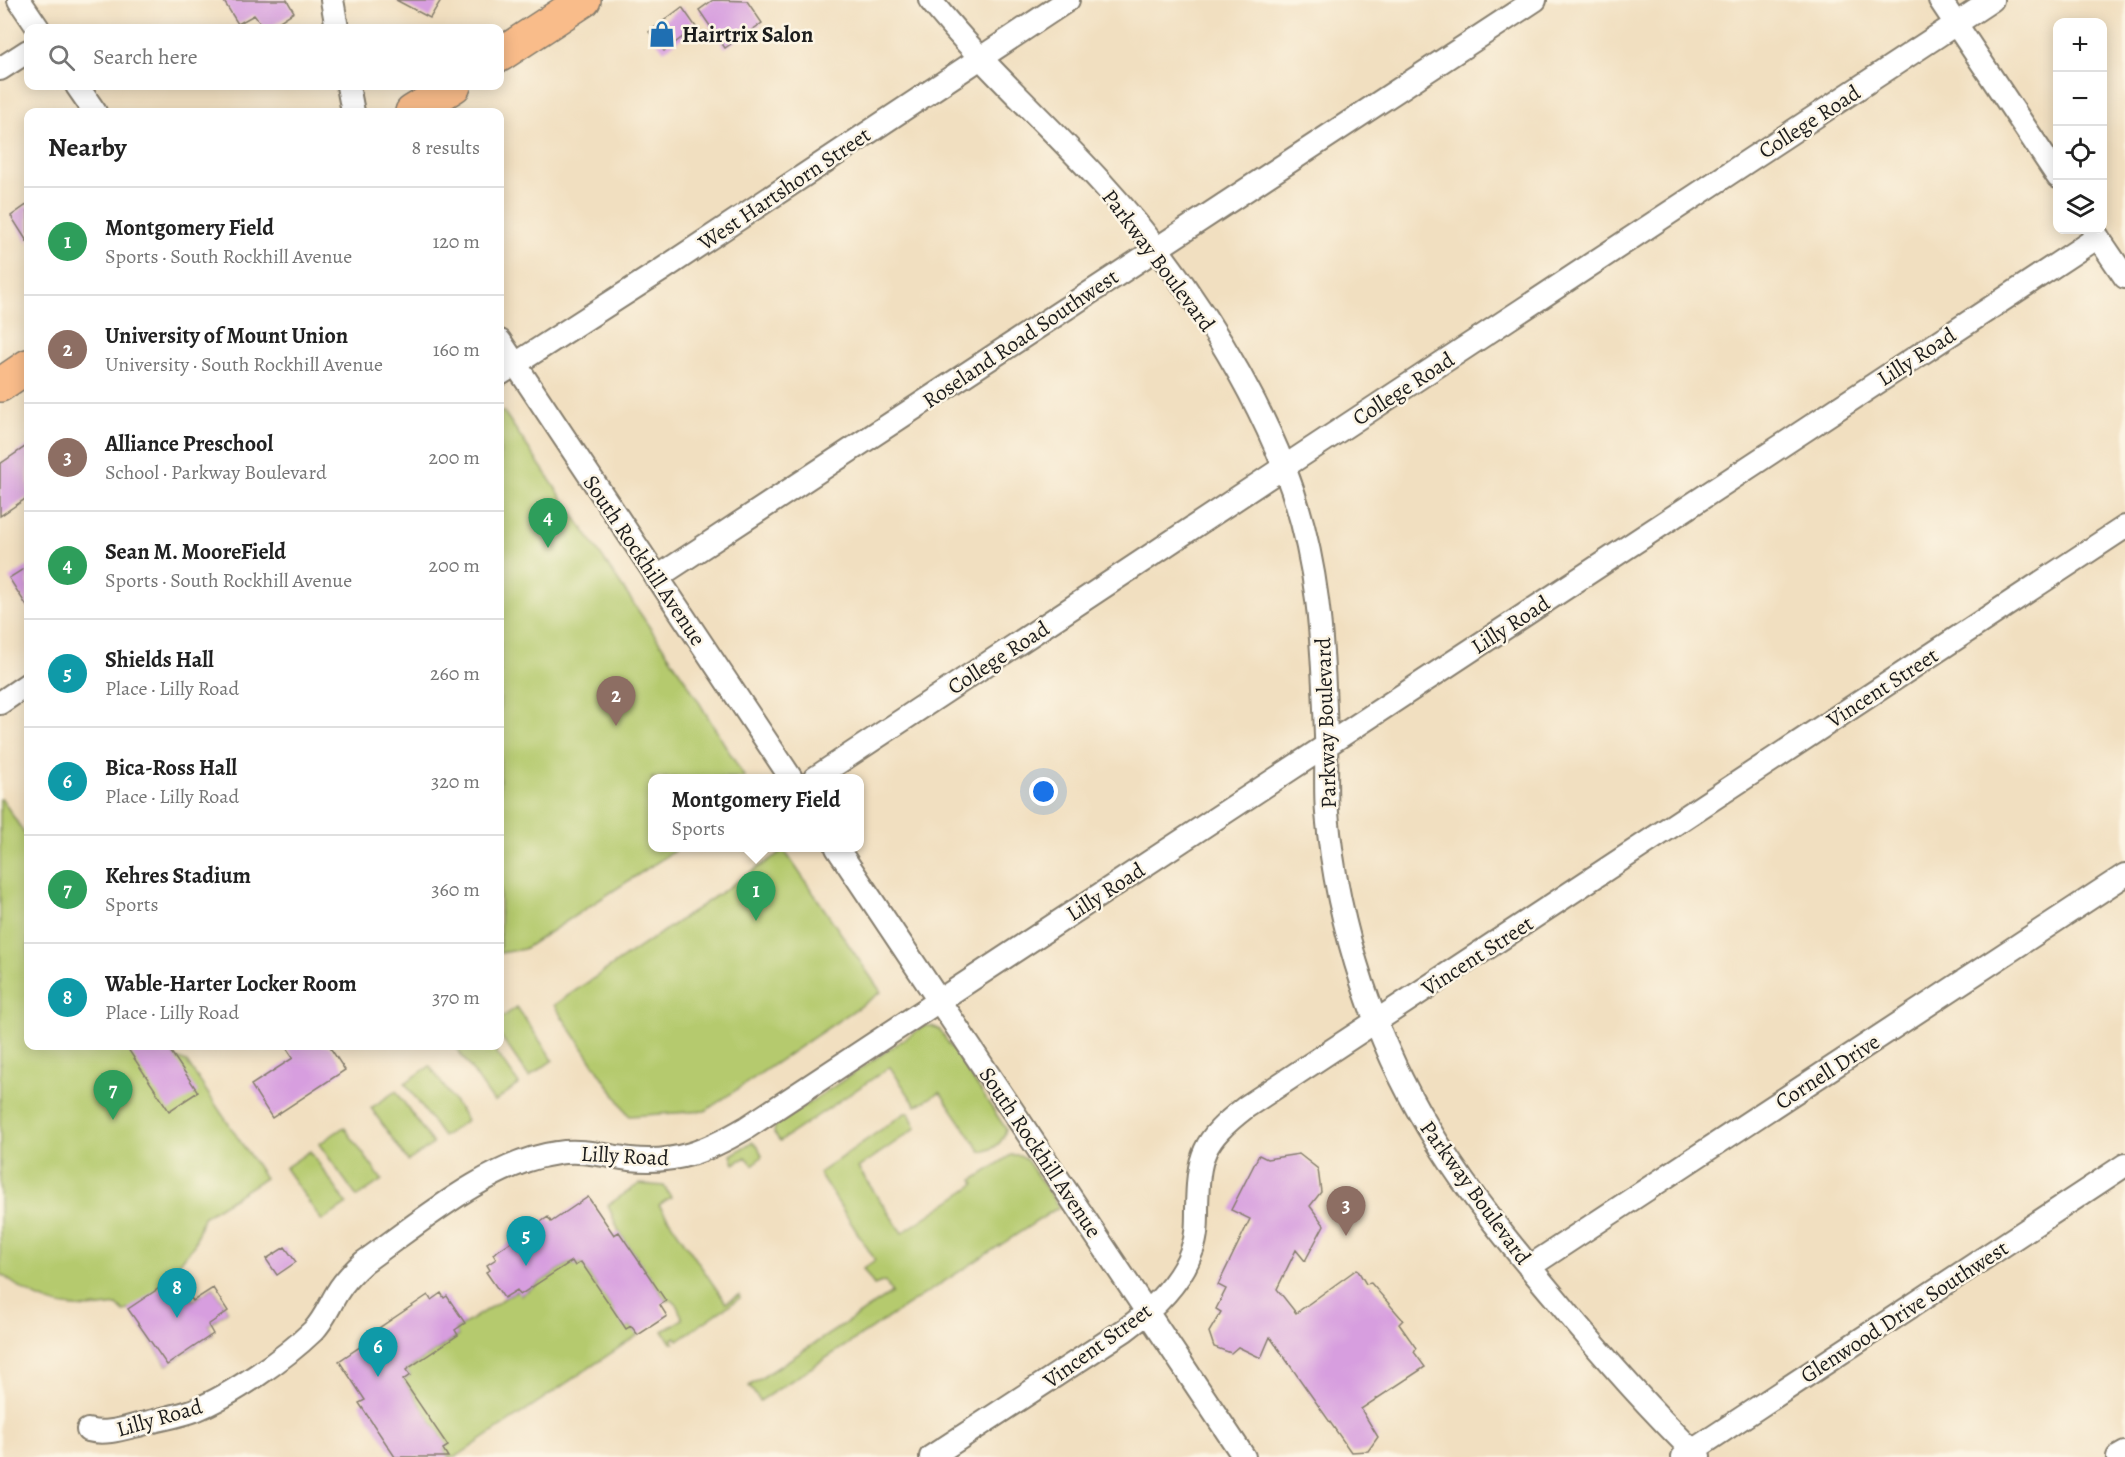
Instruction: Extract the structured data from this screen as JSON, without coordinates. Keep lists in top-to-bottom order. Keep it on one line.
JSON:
{"streets":{"street":["College Road","West Hartshorn Street","Parkway Boulevard","Roseland Road Southwest","Lilly Road","South Rockhill Avenue","Vincent Street","Cornell Drive","Glenwood Drive Southwest"]},"crossings":[["College Road","Parkway Boulevard"],["West Hartshorn Street","Parkway Boulevard"],["West Hartshorn Street","South Rockhill Avenue"],["Parkway Boulevard","Roseland Road Southwest"],["Parkway Boulevard","Lilly Road"],["Parkway Boulevard","Vincent Street"],["Parkway Boulevard","Cornell Drive"],["Parkway Boulevard","Glenwood Drive Southwest"],["Roseland Road Southwest","South Rockhill Avenue"],["Lilly Road","South Rockhill Avenue"],["South Rockhill Avenue","Vincent Street"]],"places":{"shop":["Hairtrix Salon"]},"page":{"map_buttons":["+","−"],"search":"Search here","heading":["Nearby","8 results"],"list":[{"mark":"1","name":"Montgomery Field","note":"Sports · South Rockhill Avenue","value":"120 m"},{"mark":"2","name":"University of Mount Union","note":"University · South Rockhill Avenue","value":"160 m"},{"mark":"3","name":"Alliance Preschool","note":"School · Parkway Boulevard","value":"200 m"},{"mark":"4","name":"Sean M. MooreField","note":"Sports · South Rockhill Avenue","value":"200 m"},{"mark":"5","name":"Shields Hall","note":"Place · Lilly Road","value":"260 m"},{"mark":"6","name":"Bica-Ross Hall","note":"Place · Lilly Road","value":"320 m"},{"mark":"7","name":"Kehres Stadium","note":"Sports","value":"360 m"},{"mark":"8","name":"Wable-Harter Locker Room","note":"Place · Lilly Road","value":"370 m"}],"pins":["4","2","1","7","3","5","8","6"],"popup":["Montgomery Field","Sports"]}}
